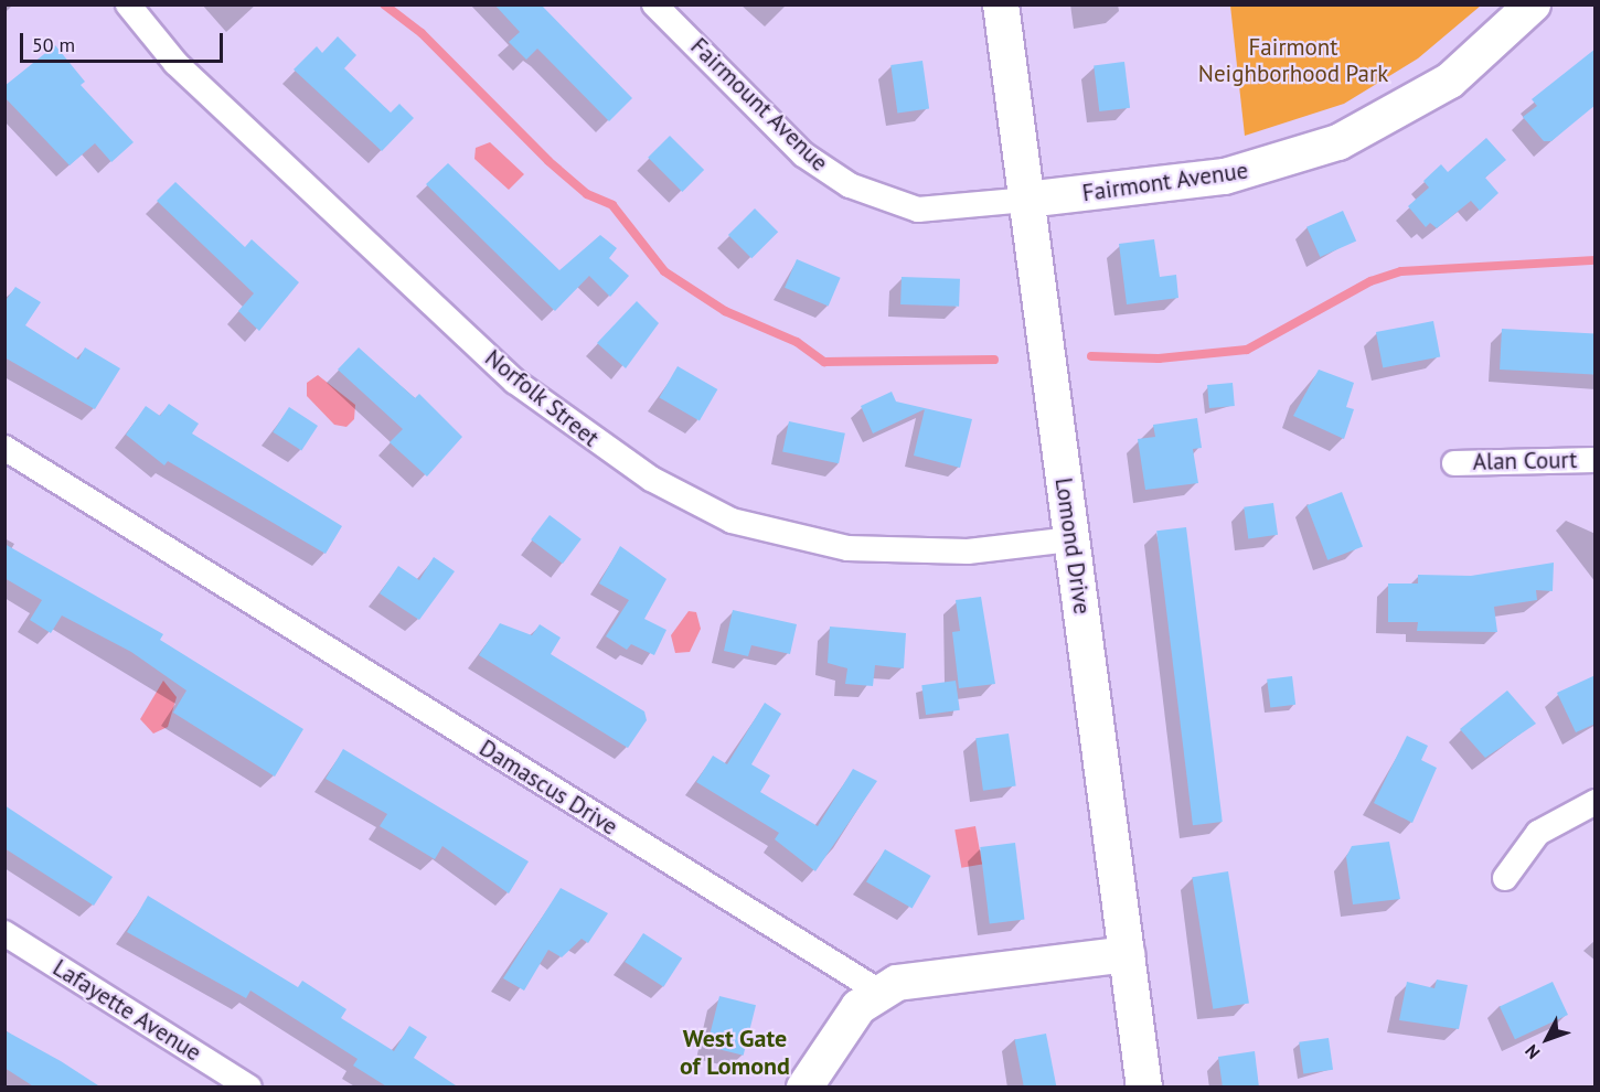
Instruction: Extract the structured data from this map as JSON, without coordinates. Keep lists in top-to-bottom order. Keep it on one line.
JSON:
{"streets":{"main road":["Fairmont Avenue","Lomond Drive"],"street":["Fairmount Avenue","Norfolk Street","Alan Court","Damascus Drive","Lafayette Avenue"]},"crossings":[["Fairmount Avenue","Fairmont Avenue"],["Fairmount Avenue","Lomond Drive"],["Fairmont Avenue","Lomond Drive"],["Norfolk Street","Lomond Drive"]],"districts":["West Gate of Lomond"],"parks":["Fairmont Neighborhood Park"],"scale_bar":"50 m","north":"bottom left"}
